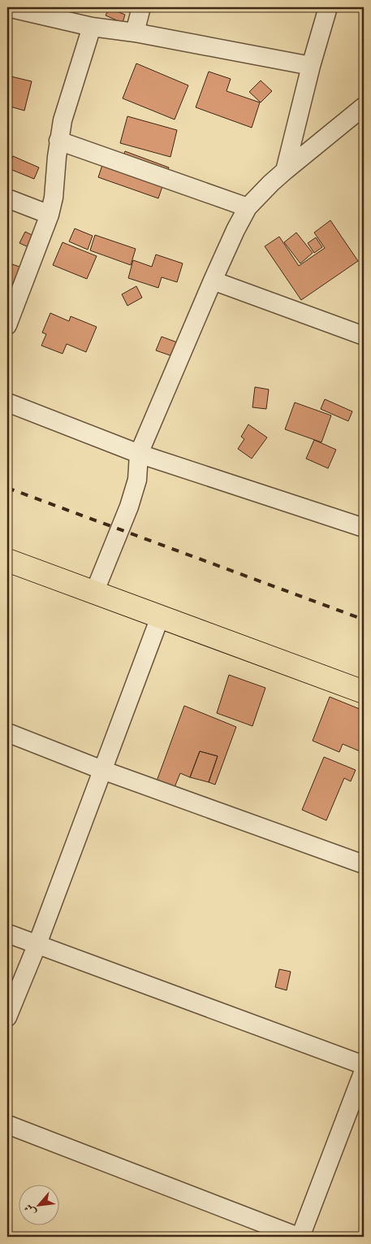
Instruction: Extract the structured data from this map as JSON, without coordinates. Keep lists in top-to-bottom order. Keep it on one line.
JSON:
{"north":"bottom left"}
